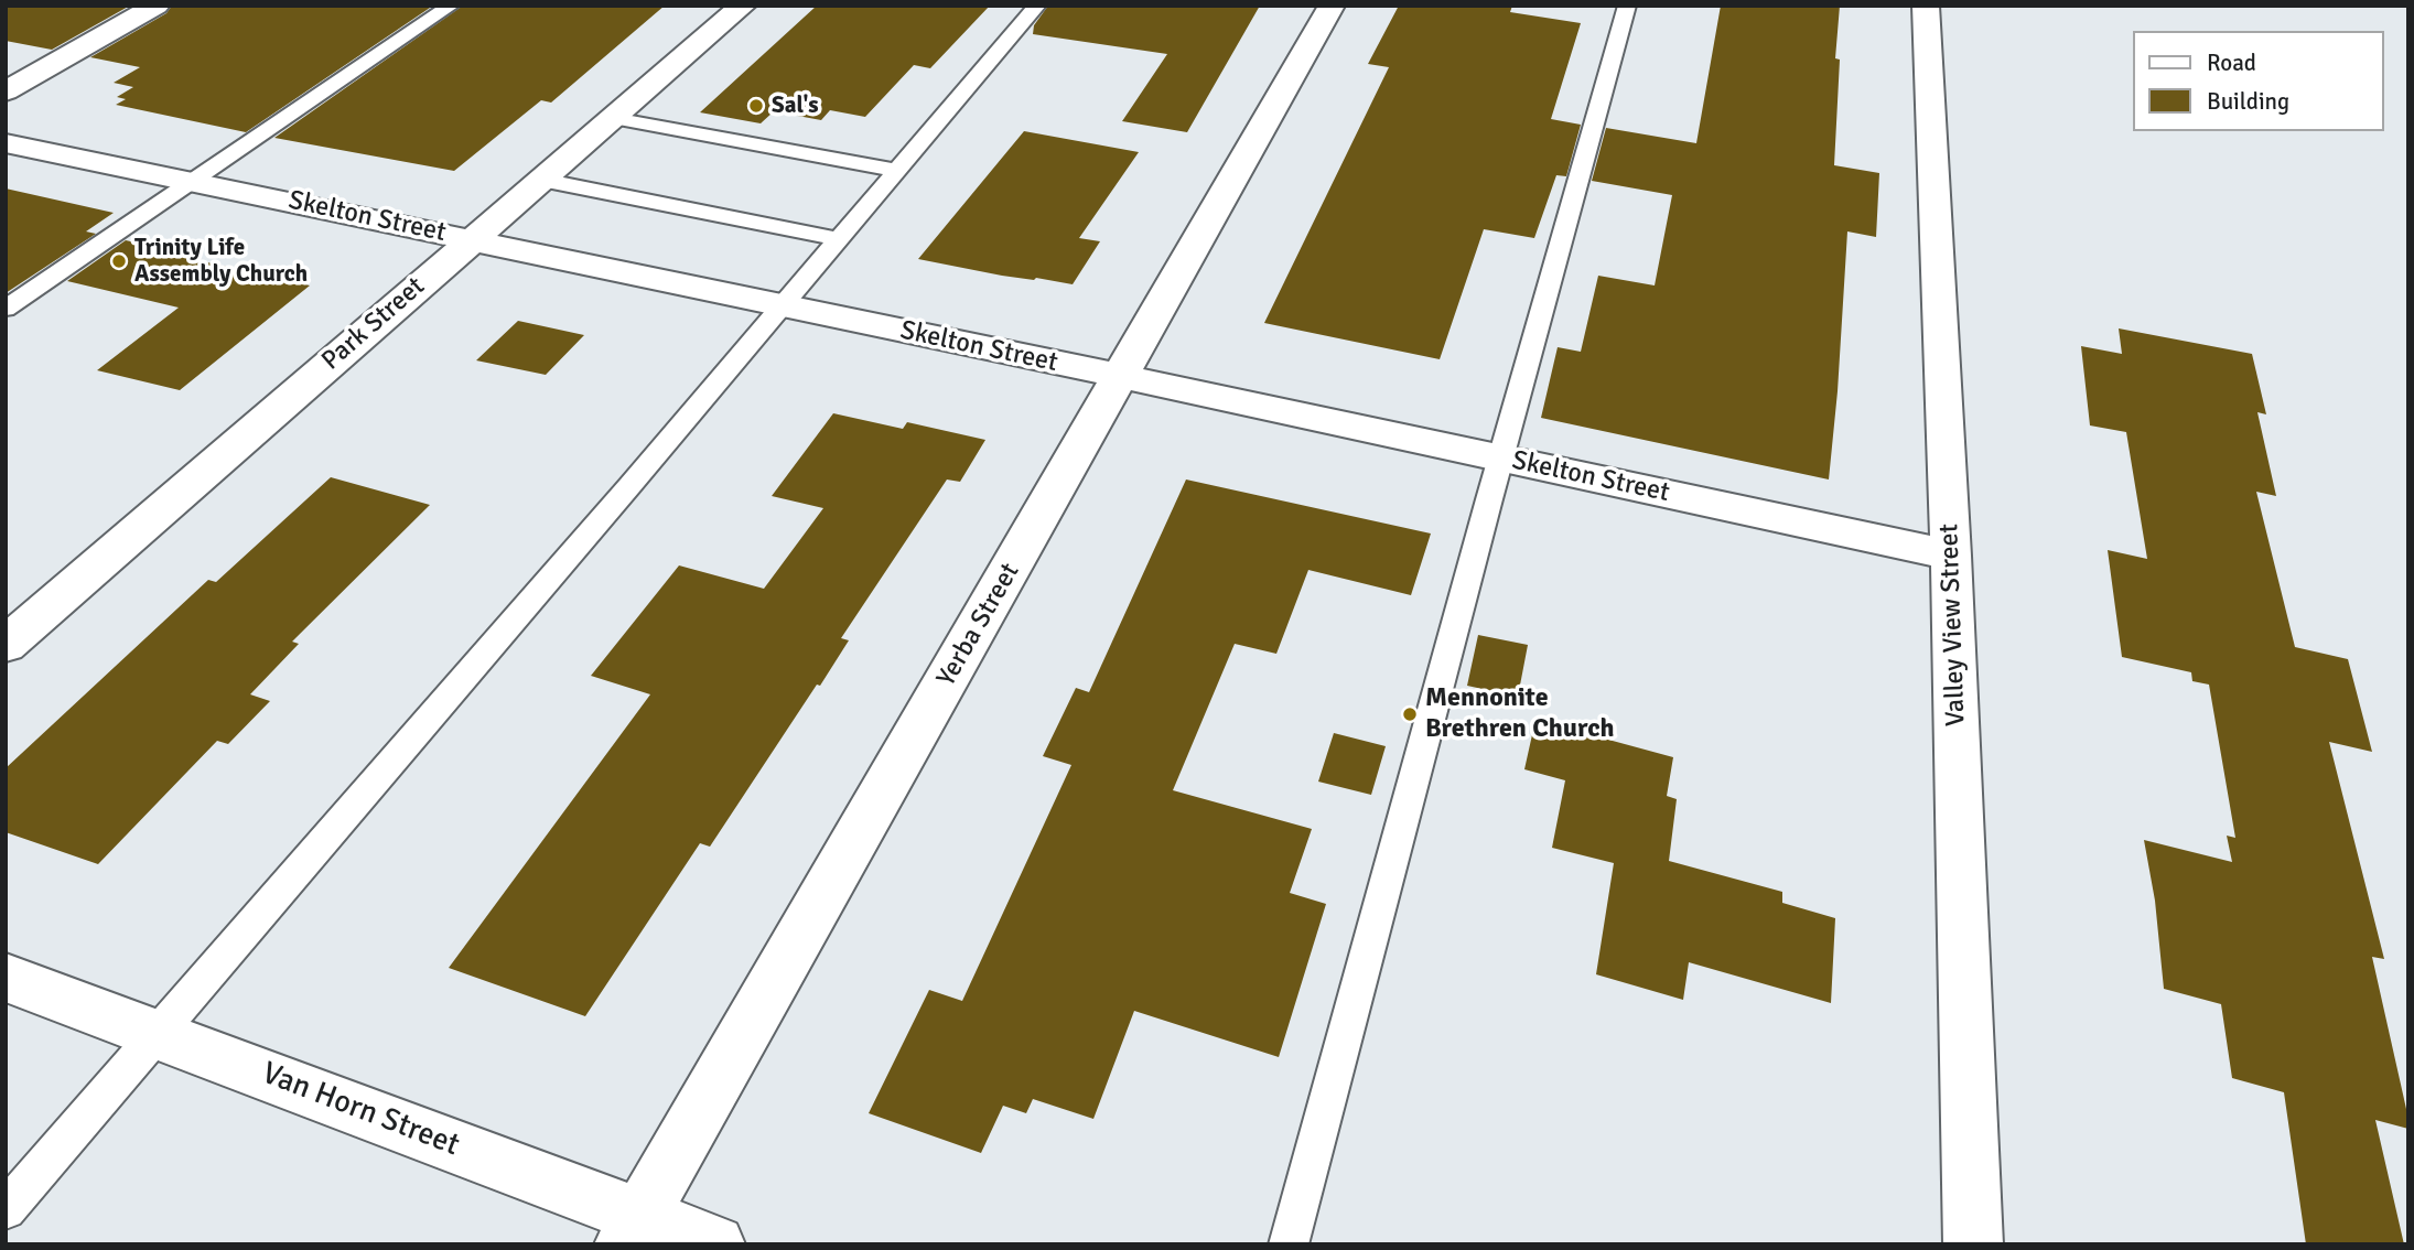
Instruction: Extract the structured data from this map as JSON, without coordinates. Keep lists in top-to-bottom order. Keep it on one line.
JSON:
{"streets":{"street":["Skelton Street","Park Street","Yerba Street","Valley View Street","Van Horn Street"]},"crossings":[["Skelton Street","Park Street"],["Skelton Street","Yerba Street"],["Skelton Street","Valley View Street"],["Yerba Street","Van Horn Street"]],"places":["Sal's","Trinity Life Assembly Church","Mennonite Brethren Church"],"legend":["Road","Building"]}
